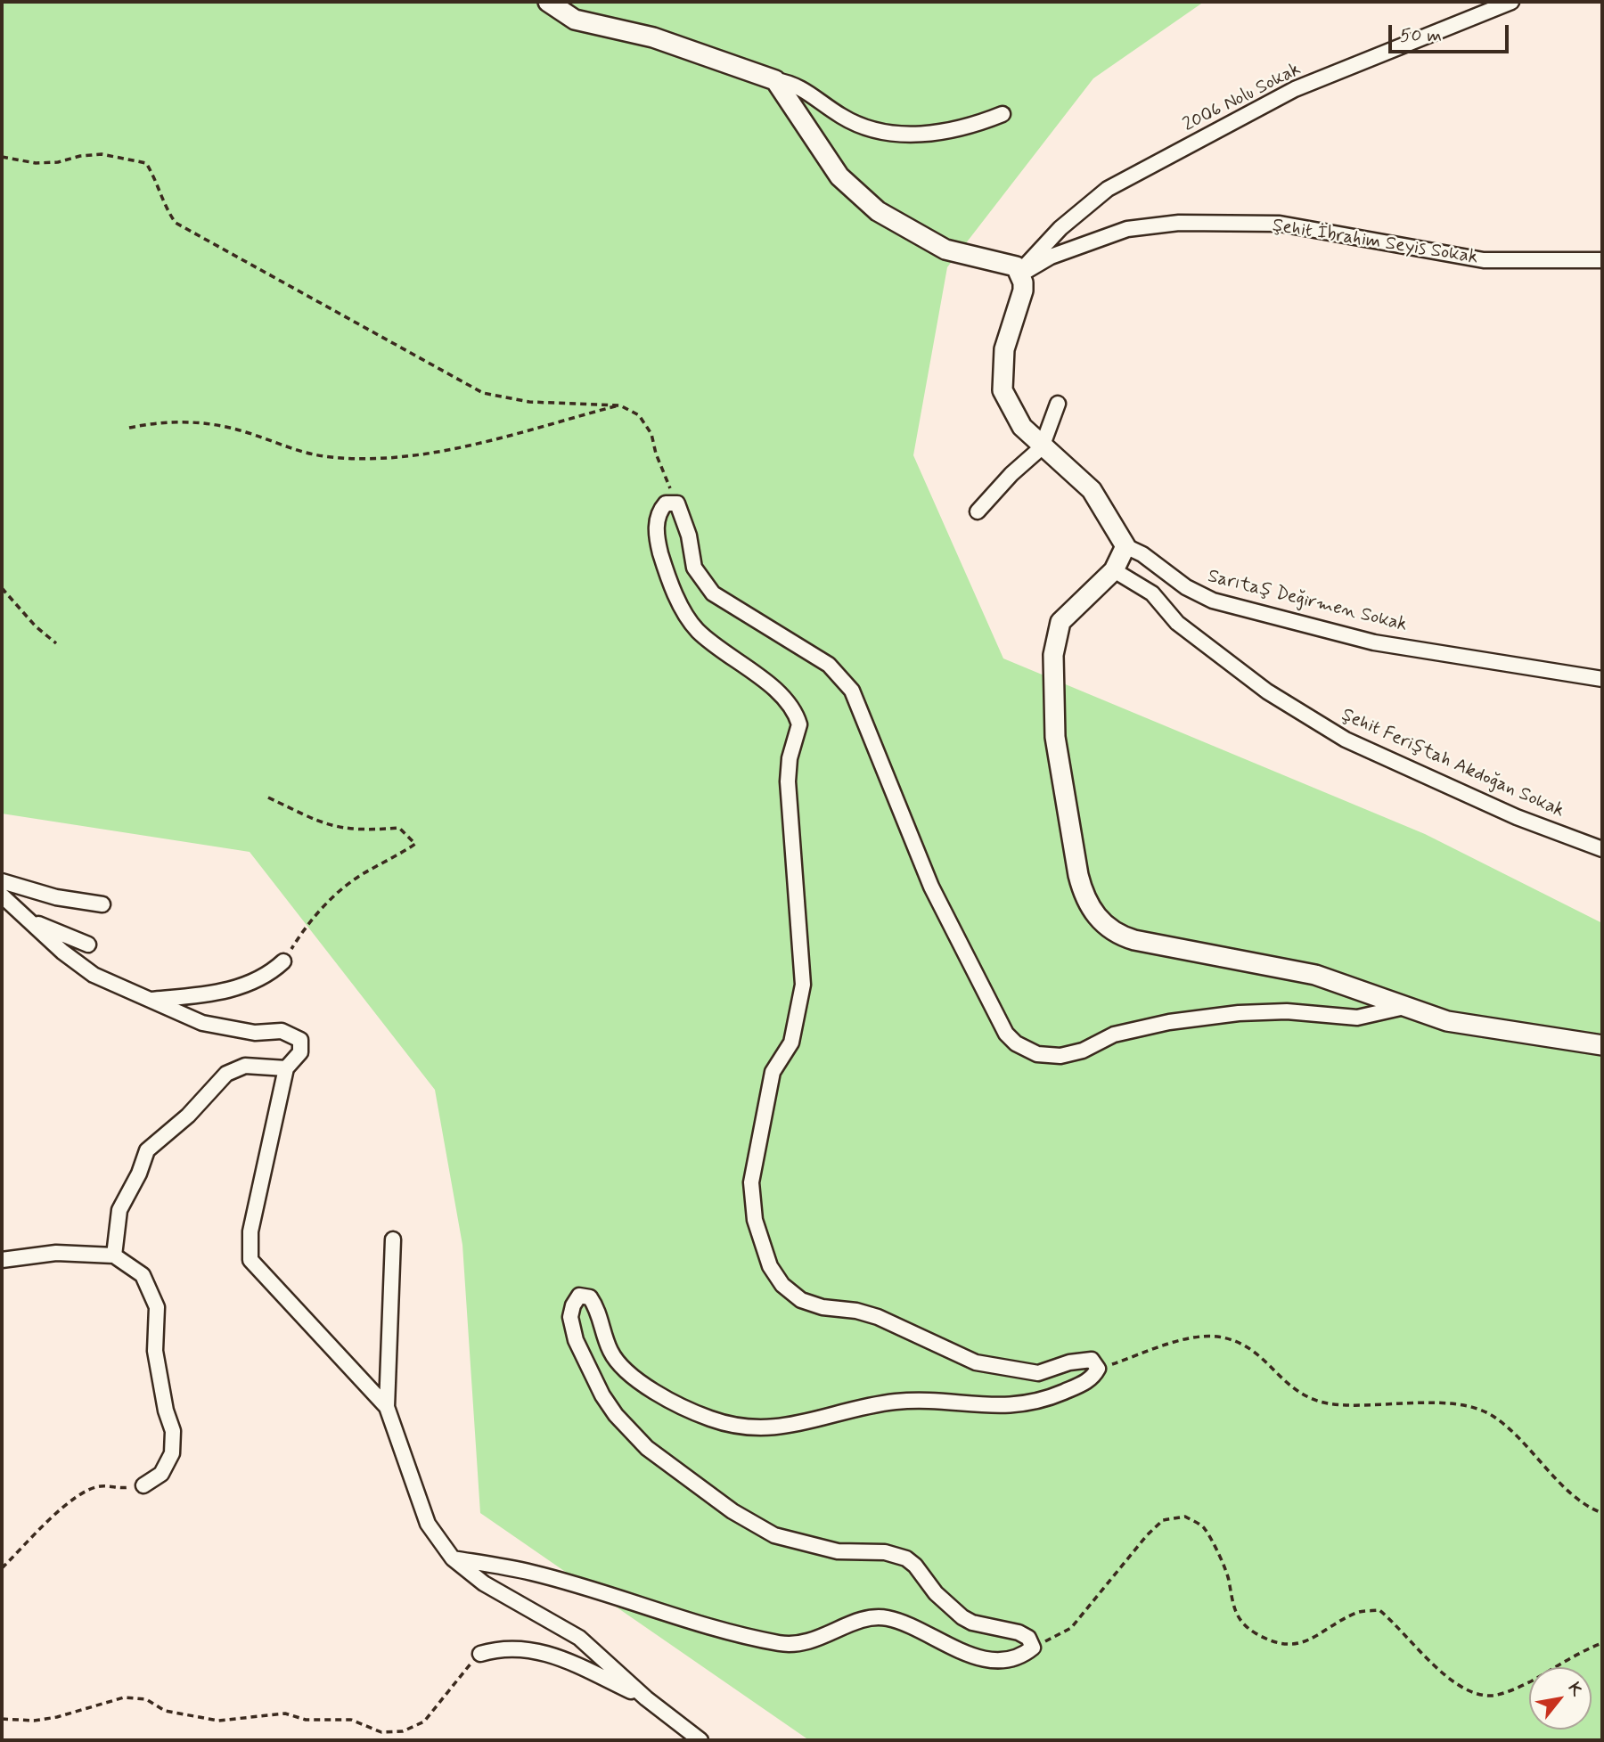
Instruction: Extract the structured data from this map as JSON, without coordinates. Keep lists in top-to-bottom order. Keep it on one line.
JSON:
{"streets":{"street":["2006 Nolu Sokak","Şehit İbrahim Seyis Sokak","Sarıtaş Değirmen Sokak","Şehit Feriştah Akdoğan Sokak"]},"crossings":[["2006 Nolu Sokak","Şehit İbrahim Seyis Sokak"]],"scale_bar":"50 m","north":"top right"}
